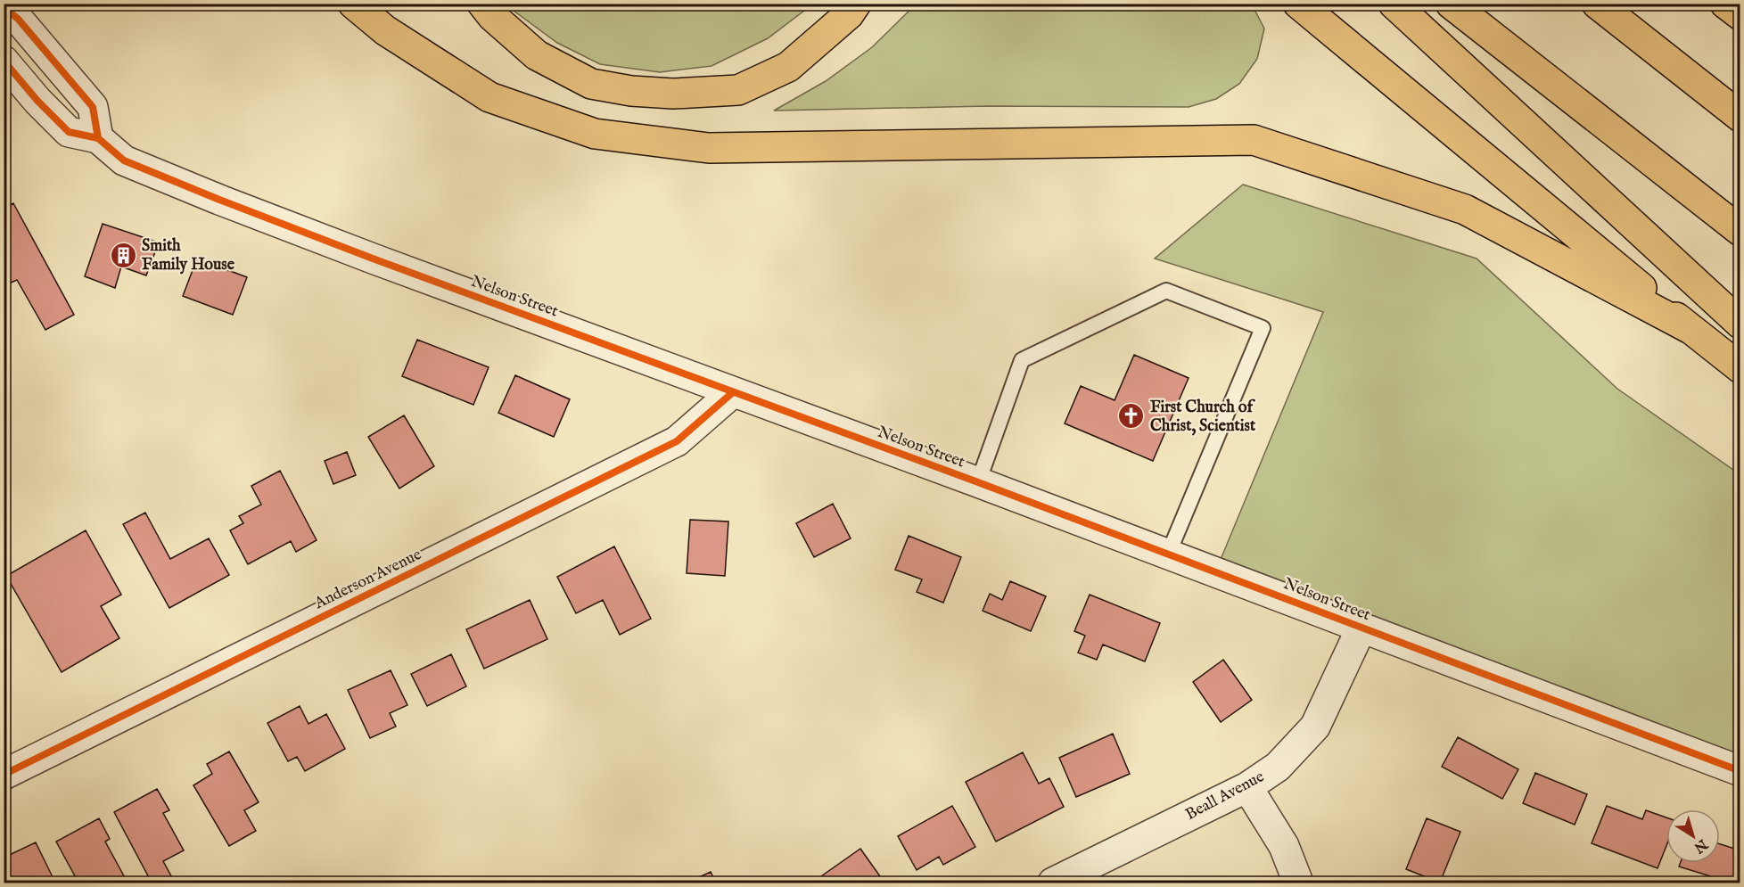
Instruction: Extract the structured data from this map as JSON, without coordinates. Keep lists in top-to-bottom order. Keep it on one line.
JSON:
{"streets":{"street":["Nelson Street","Anderson Avenue","Beall Avenue"]},"crossings":[["Nelson Street","Anderson Avenue"],["Nelson Street","Beall Avenue"]],"places":{"building":["Smith Family House"],"church":["First Church of Christ, Scientist"]},"north":"bottom right"}
